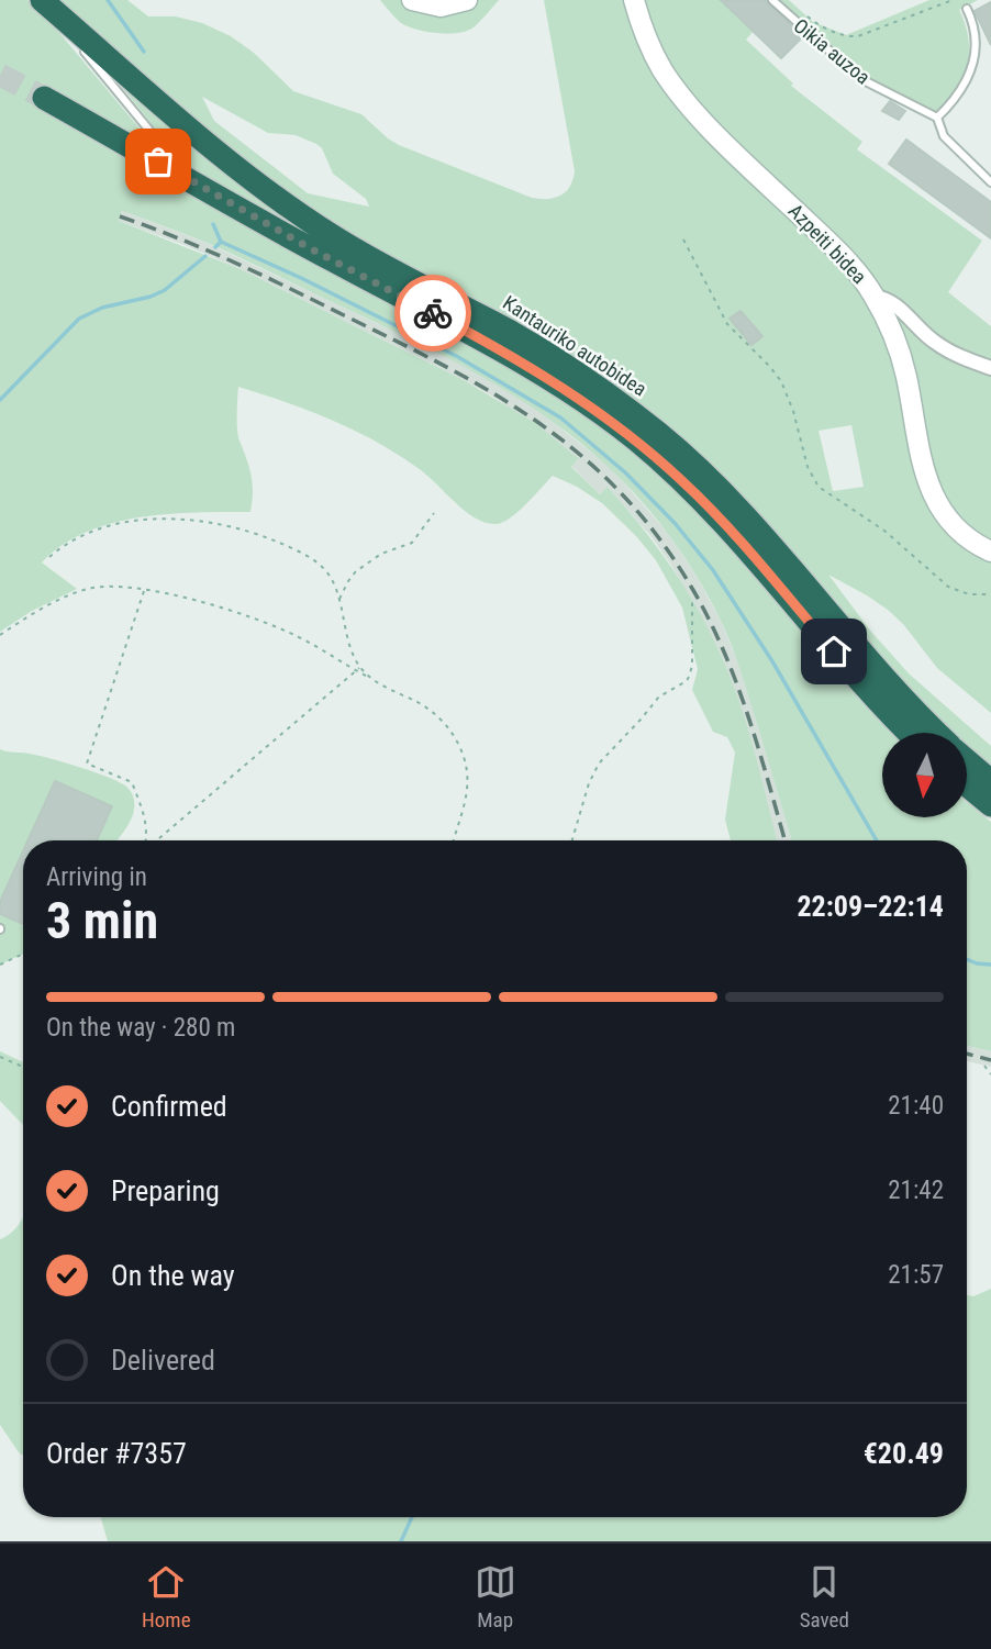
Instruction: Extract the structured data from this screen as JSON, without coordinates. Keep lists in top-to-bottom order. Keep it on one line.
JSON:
{"streets":{"highway":["Kantauriko autobidea"],"main road":["Azpeiti bidea"],"lane":["Oikia auzoa"]},"north":"bottom","page":{"heading":["3 min","Arriving in","22:09–22:14"],"panel":["Order #7357","€20.49"],"bar":"On the way · 280 m","list":[["Confirmed","21:40"],["Preparing","21:42"],["On the way","21:57"],"Delivered"],"tabs":["Home","Map","Saved"]}}
